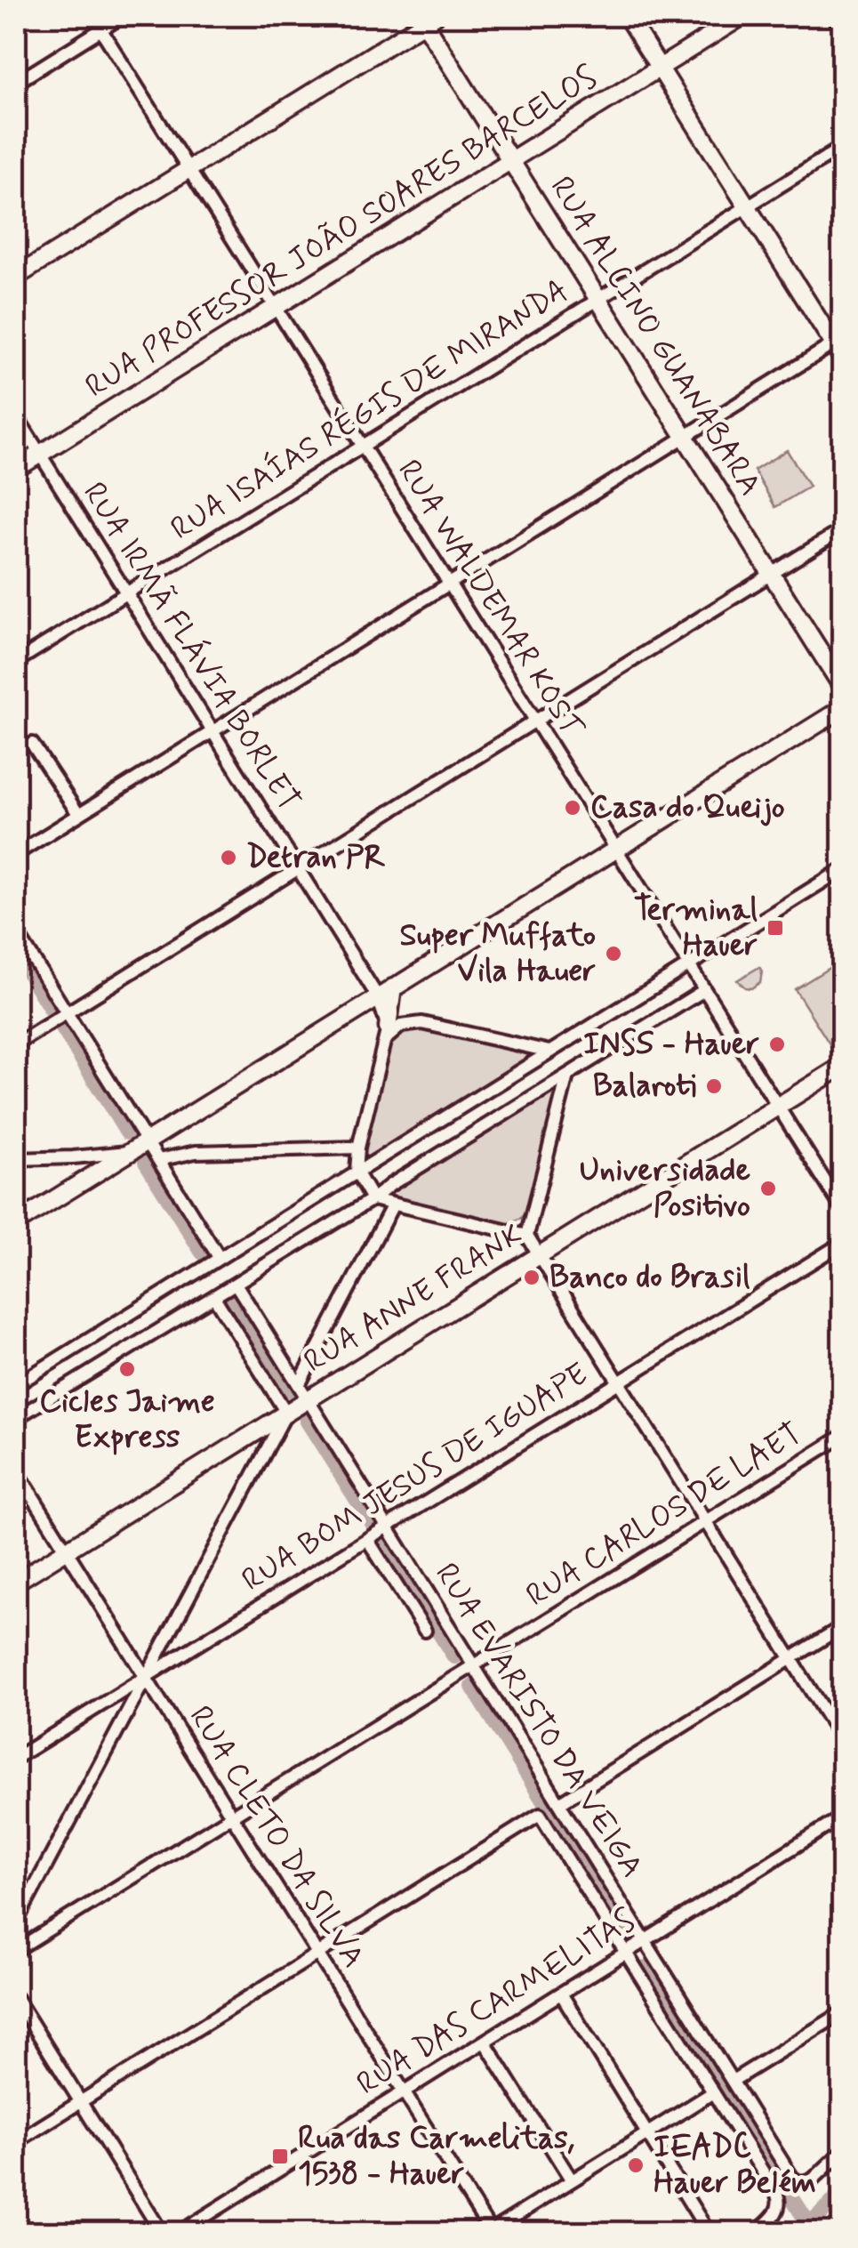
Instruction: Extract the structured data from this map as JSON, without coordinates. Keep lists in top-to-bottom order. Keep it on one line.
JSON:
{"streets":{"main road":["RUA PROFESSOR JOÃO SOARES BARCELOS","RUA ALCINO GUANABARA","RUA ANNE FRANK"],"street":["RUA ISAÍAS RÉGIS DE MIRANDA","RUA WALDEMAR KOST","RUA IRMÃ FLÁVIA BORLET","RUA BOM JESUS DE IGUAPE","RUA CARLOS DE LAET","RUA EVARISTO DA VEIGA","RUA CLETO DA SILVA","RUA DAS CARMELITAS"]},"crossings":[["RUA PROFESSOR JOÃO SOARES BARCELOS","RUA ALCINO GUANABARA"],["RUA PROFESSOR JOÃO SOARES BARCELOS","RUA WALDEMAR KOST"],["RUA PROFESSOR JOÃO SOARES BARCELOS","RUA IRMÃ FLÁVIA BORLET"],["RUA ALCINO GUANABARA","RUA ISAÍAS RÉGIS DE MIRANDA"],["RUA ISAÍAS RÉGIS DE MIRANDA","RUA WALDEMAR KOST"],["RUA ISAÍAS RÉGIS DE MIRANDA","RUA IRMÃ FLÁVIA BORLET"],["RUA WALDEMAR KOST","RUA ANNE FRANK"],["RUA ANNE FRANK","RUA EVARISTO DA VEIGA"],["RUA ANNE FRANK","RUA CLETO DA SILVA"],["RUA BOM JESUS DE IGUAPE","RUA EVARISTO DA VEIGA"],["RUA BOM JESUS DE IGUAPE","RUA CLETO DA SILVA"],["RUA CARLOS DE LAET","RUA EVARISTO DA VEIGA"],["RUA CARLOS DE LAET","RUA CLETO DA SILVA"],["RUA EVARISTO DA VEIGA","RUA CLETO DA SILVA"],["RUA EVARISTO DA VEIGA","RUA DAS CARMELITAS"],["RUA CLETO DA SILVA","RUA DAS CARMELITAS"]],"places":{"other":["Casa do Queijo","Detran PR","Super Muffato Vila Hauer","INSS - Hauer","Balaroti","Universidade Positivo","Banco do Brasil","Cicles Jaime Express","IEADC Hauer Belém"],"transit":["Terminal Hauer","Rua das Carmelitas, 1538 - Hauer"]}}
